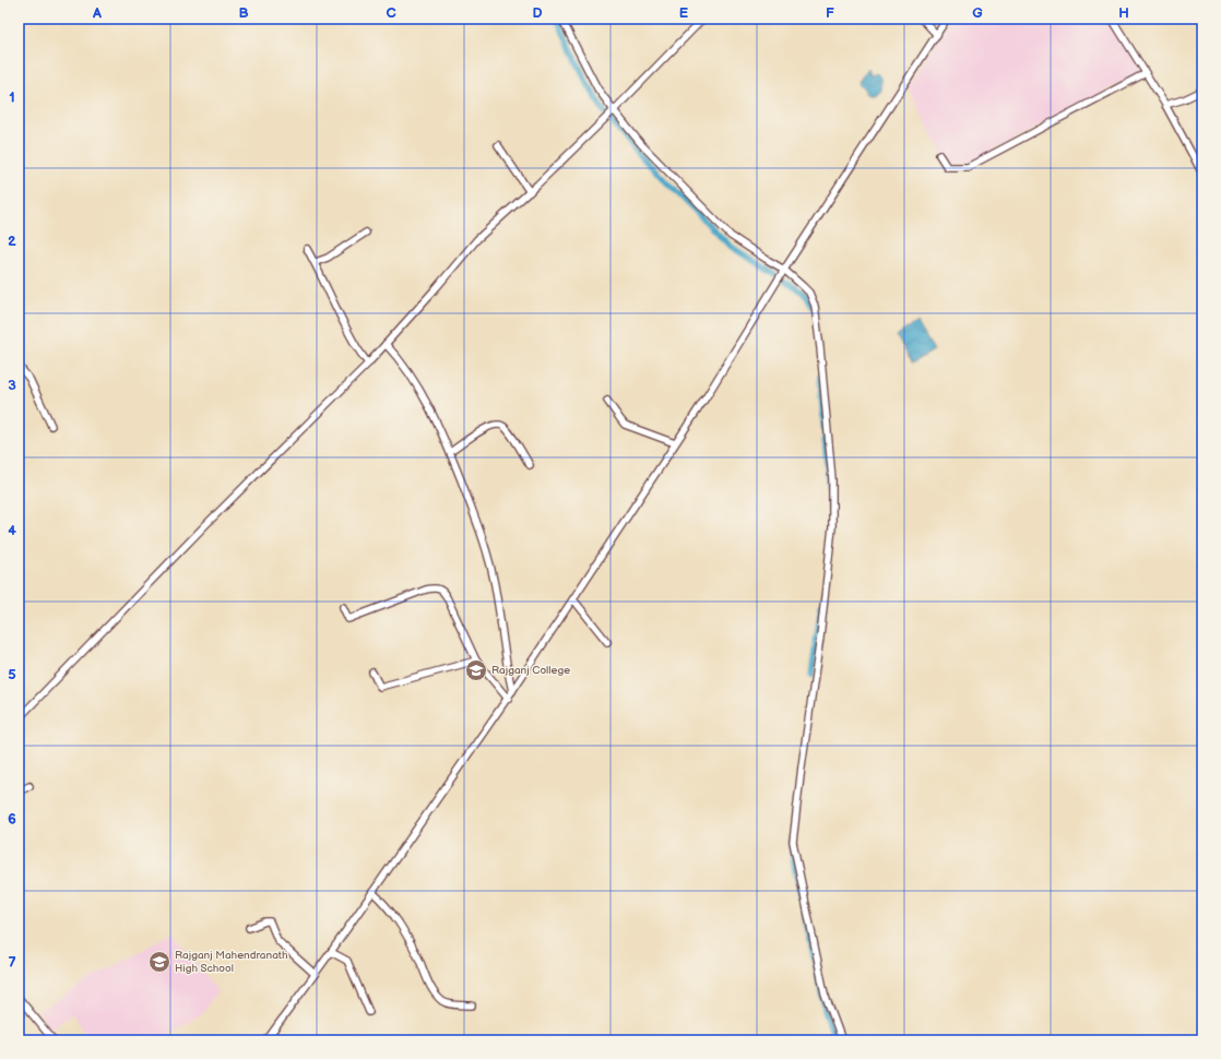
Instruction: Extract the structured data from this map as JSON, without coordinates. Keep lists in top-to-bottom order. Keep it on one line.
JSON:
{"places":{"school or university":["Rajganj College","Rajganj Mahendranath High School"]},"grid":{"columns":["A","B","C","D","E","F","G","H"],"rows":["1","2","3","4","5","6","7"]}}
